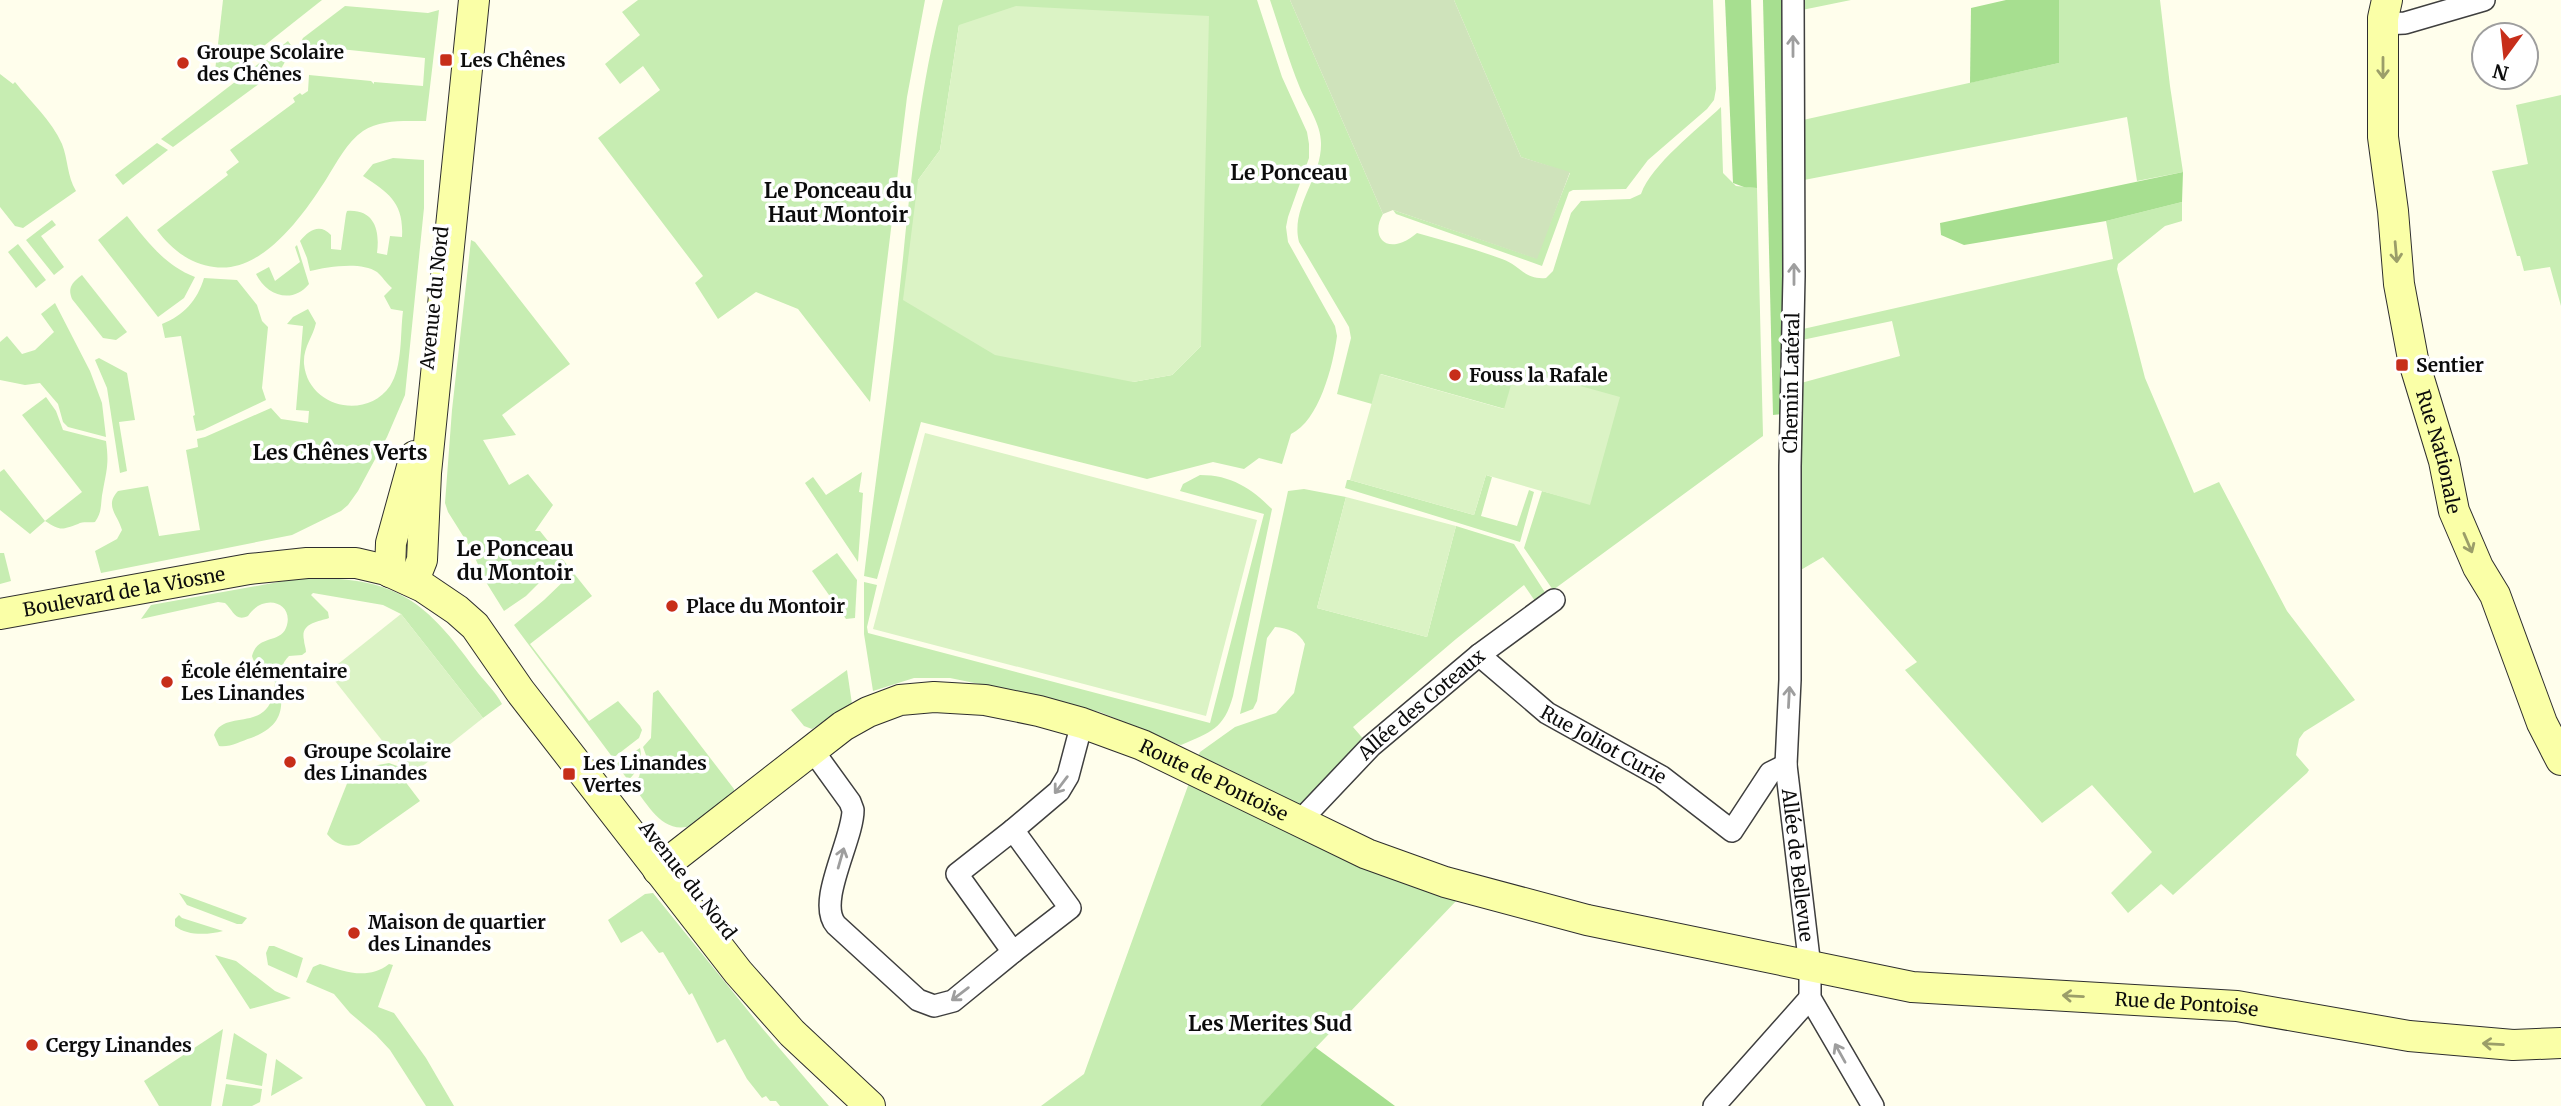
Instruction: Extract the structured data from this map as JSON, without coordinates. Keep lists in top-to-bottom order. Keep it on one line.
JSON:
{"streets":{"street":["Avenue du Nord","Chemin Latéral","Rue Nationale","Boulevard de la Viosne","Allée des Coteaux","Rue Joliot Curie","Route de Pontoise","Allée de Bellevue","Rue de Pontoise"]},"crossings":[["Avenue du Nord","Boulevard de la Viosne"],["Avenue du Nord","Route de Pontoise"],["Chemin Latéral","Rue Joliot Curie"],["Chemin Latéral","Allée de Bellevue"],["Allée des Coteaux","Rue Joliot Curie"],["Allée des Coteaux","Route de Pontoise"],["Rue Joliot Curie","Allée de Bellevue"],["Route de Pontoise","Allée de Bellevue"],["Route de Pontoise","Rue de Pontoise"],["Allée de Bellevue","Rue de Pontoise"]],"one_way":["Chemin Latéral","Rue Nationale","Rue de Pontoise"],"districts":["Le Ponceau","Le Ponceau du Haut Montoir","Les Chênes Verts","Le Ponceau du Montoir","Les Merites Sud"],"places":{"transit":["Les Chênes","Sentier","Les Linandes Vertes"],"other":["Groupe Scolaire des Chênes","Fouss la Rafale","Place du Montoir","École élémentaire Les Linandes","Groupe Scolaire des Linandes","Maison de quartier des Linandes","Cergy Linandes"]},"north":"bottom"}
